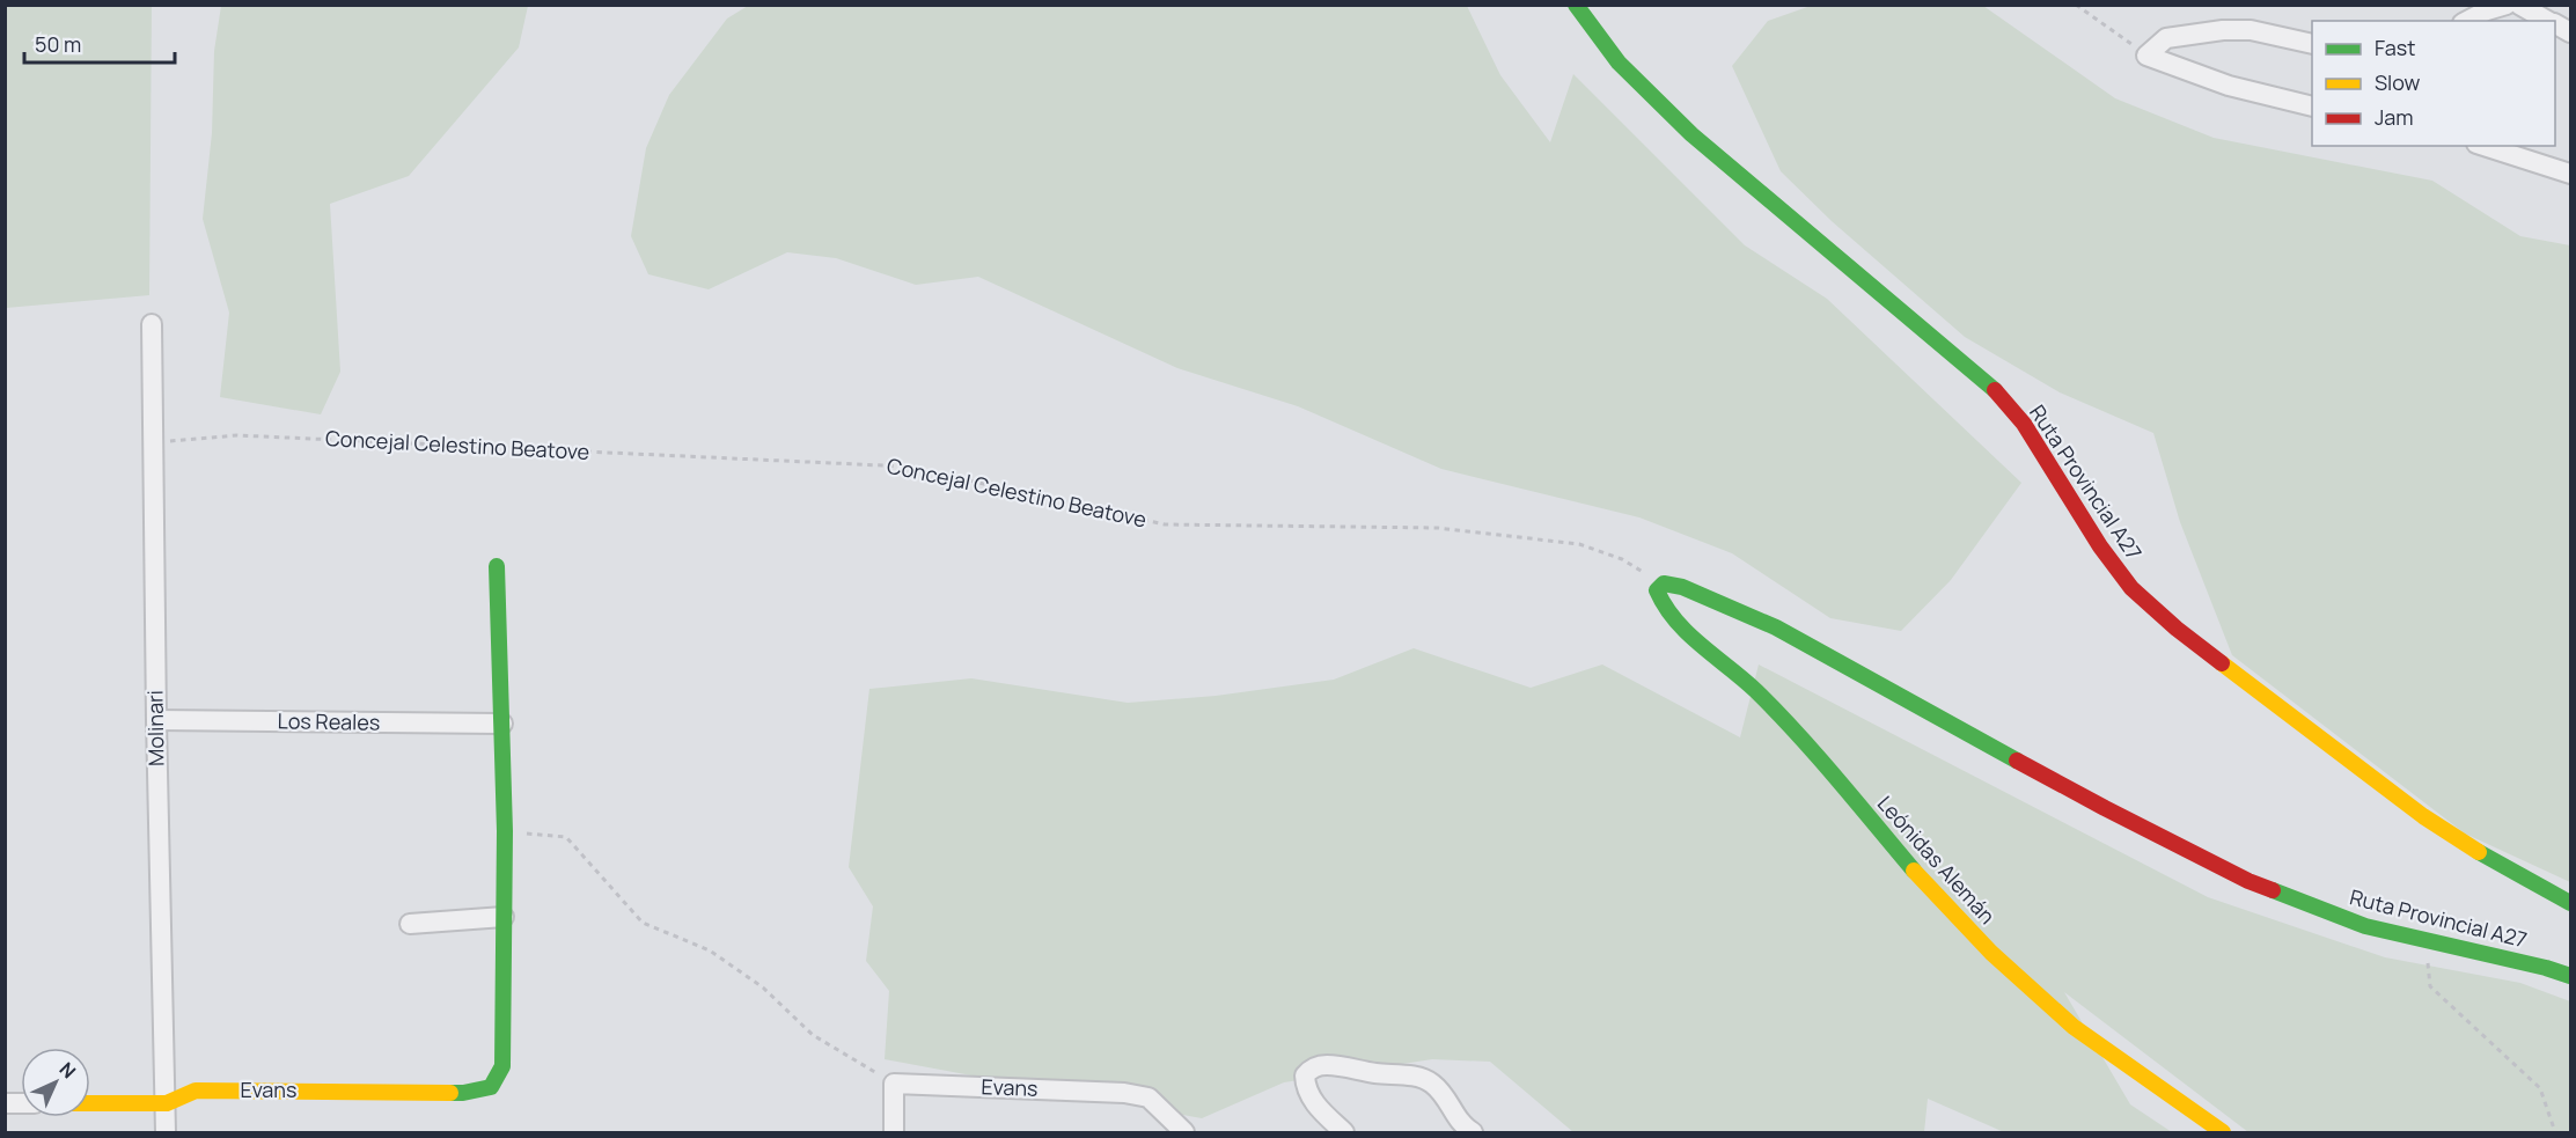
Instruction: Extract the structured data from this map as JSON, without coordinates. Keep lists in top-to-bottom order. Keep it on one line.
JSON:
{"streets":{"street":["Ruta Provincial A27","Los Reales","Molinari","Leónidas Alemán","Evans"],"path":["Concejal Celestino Beatove"]},"crossings":[["Concejal Celestino Beatove","Ruta Provincial A27"],["Concejal Celestino Beatove","Molinari"],["Concejal Celestino Beatove","Leónidas Alemán"],["Ruta Provincial A27","Leónidas Alemán"],["Los Reales","Molinari"],["Molinari","Evans"]],"legend":["Fast","Slow","Jam"],"scale_bar":"50 m","north":"top right"}
